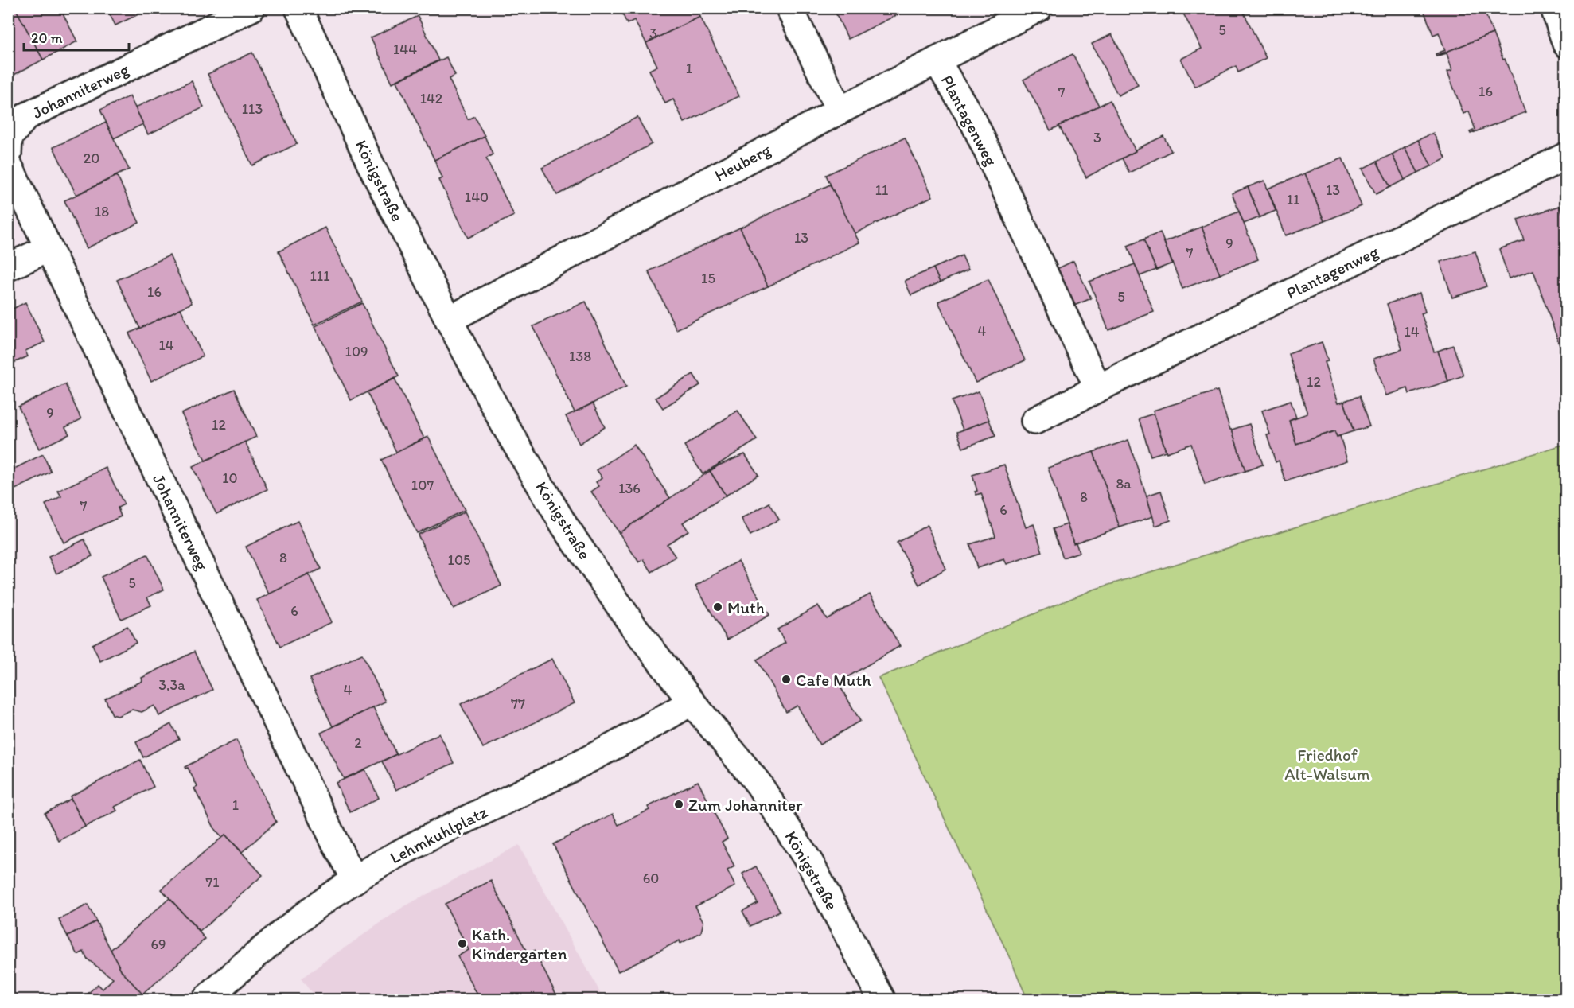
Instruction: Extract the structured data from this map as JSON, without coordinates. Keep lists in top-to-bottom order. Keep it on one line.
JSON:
{"streets":{"street":["Johanniterweg","Plantagenweg","Heuberg","Königstraße","Lehmkuhlplatz"]},"crossings":[["Johanniterweg","Lehmkuhlplatz"],["Plantagenweg","Heuberg"],["Heuberg","Königstraße"],["Königstraße","Lehmkuhlplatz"]],"parks":["Friedhof Alt-Walsum"],"places":["Muth","Cafe Muth","Zum Johanniter","Kath. Kindergarten"],"house_numbers":["5","3","144","1","16","7","142","113","3","20","11","13","140","11","18","13","9","7","111","15","16","5","4","14","14","109","138","12","9","12","10","8a","107","136","8","7","6","8","105","5","6","3,3a","4","77","2","1","60","71","69"],"scale_bar":"20 m"}
